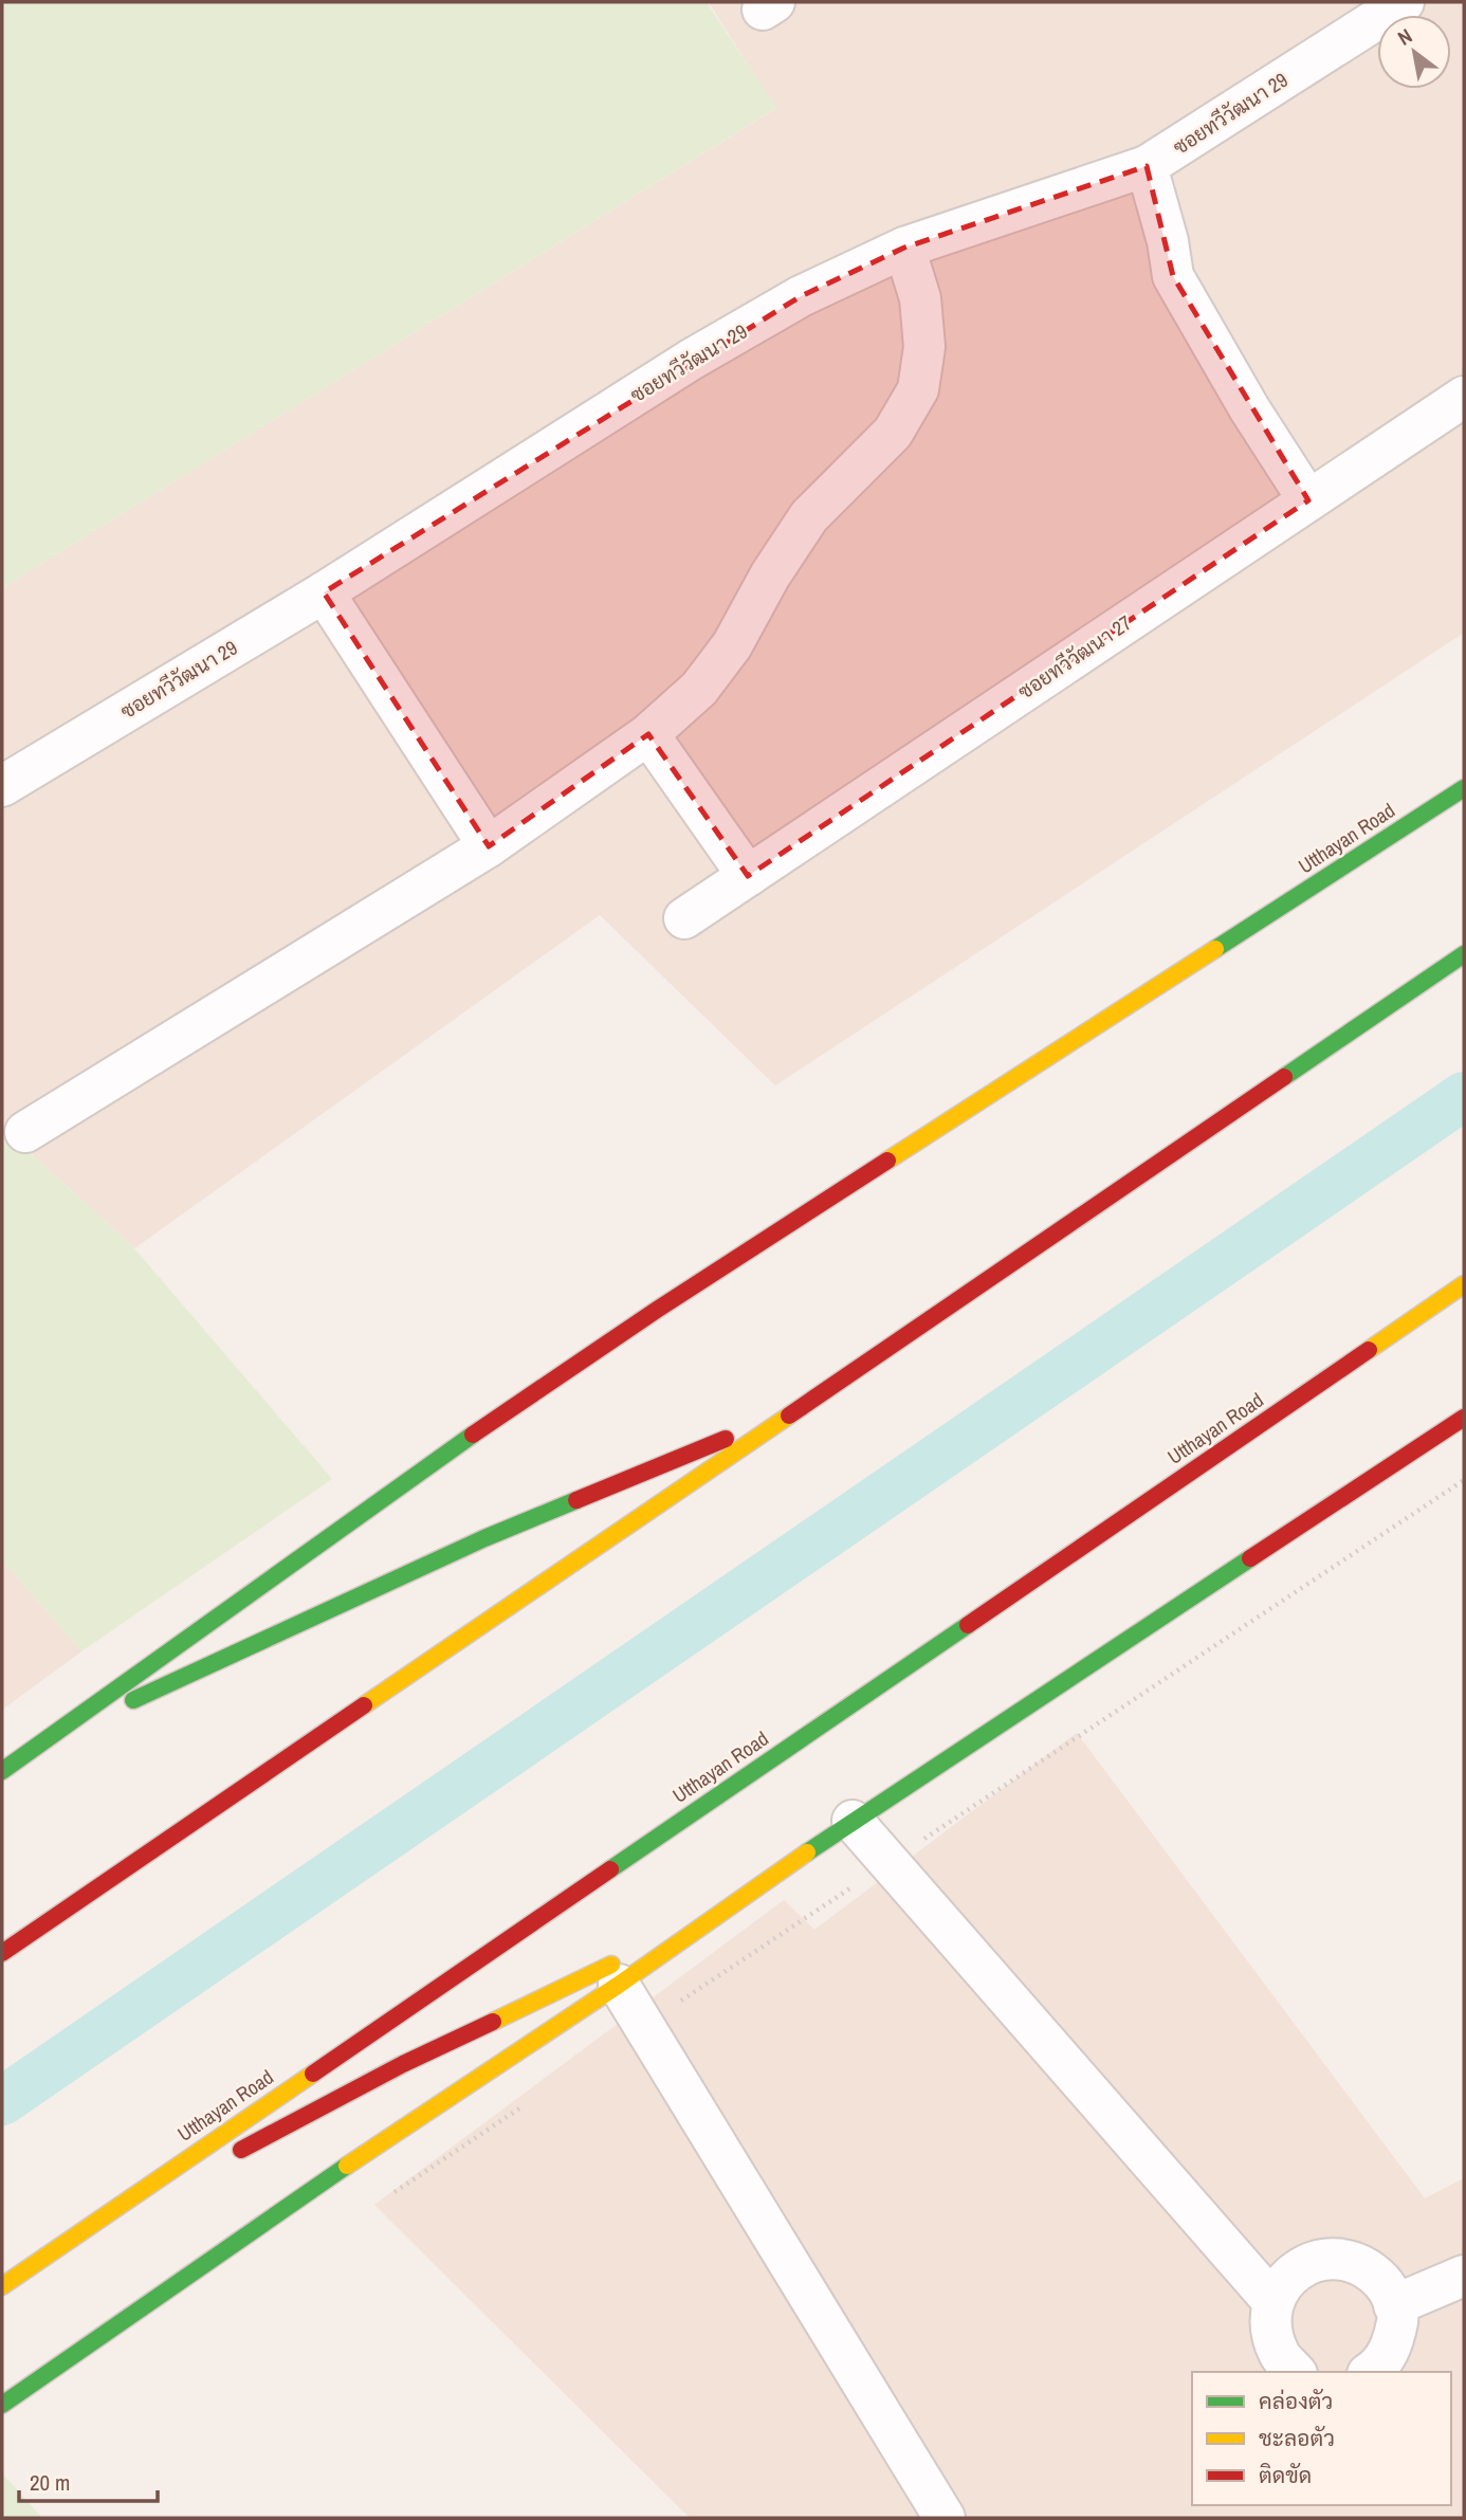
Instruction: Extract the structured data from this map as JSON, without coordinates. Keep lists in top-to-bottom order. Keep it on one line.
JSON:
{"streets":{"main road":["Utthayan Road"],"street":["ซอยทวีวัฒนา 29","ซอยทวีวัฒนา 27"]},"legend":["คล่องตัว","ชะลอตัว","ติดขัด"],"scale_bar":"20 m","north":"top left"}
